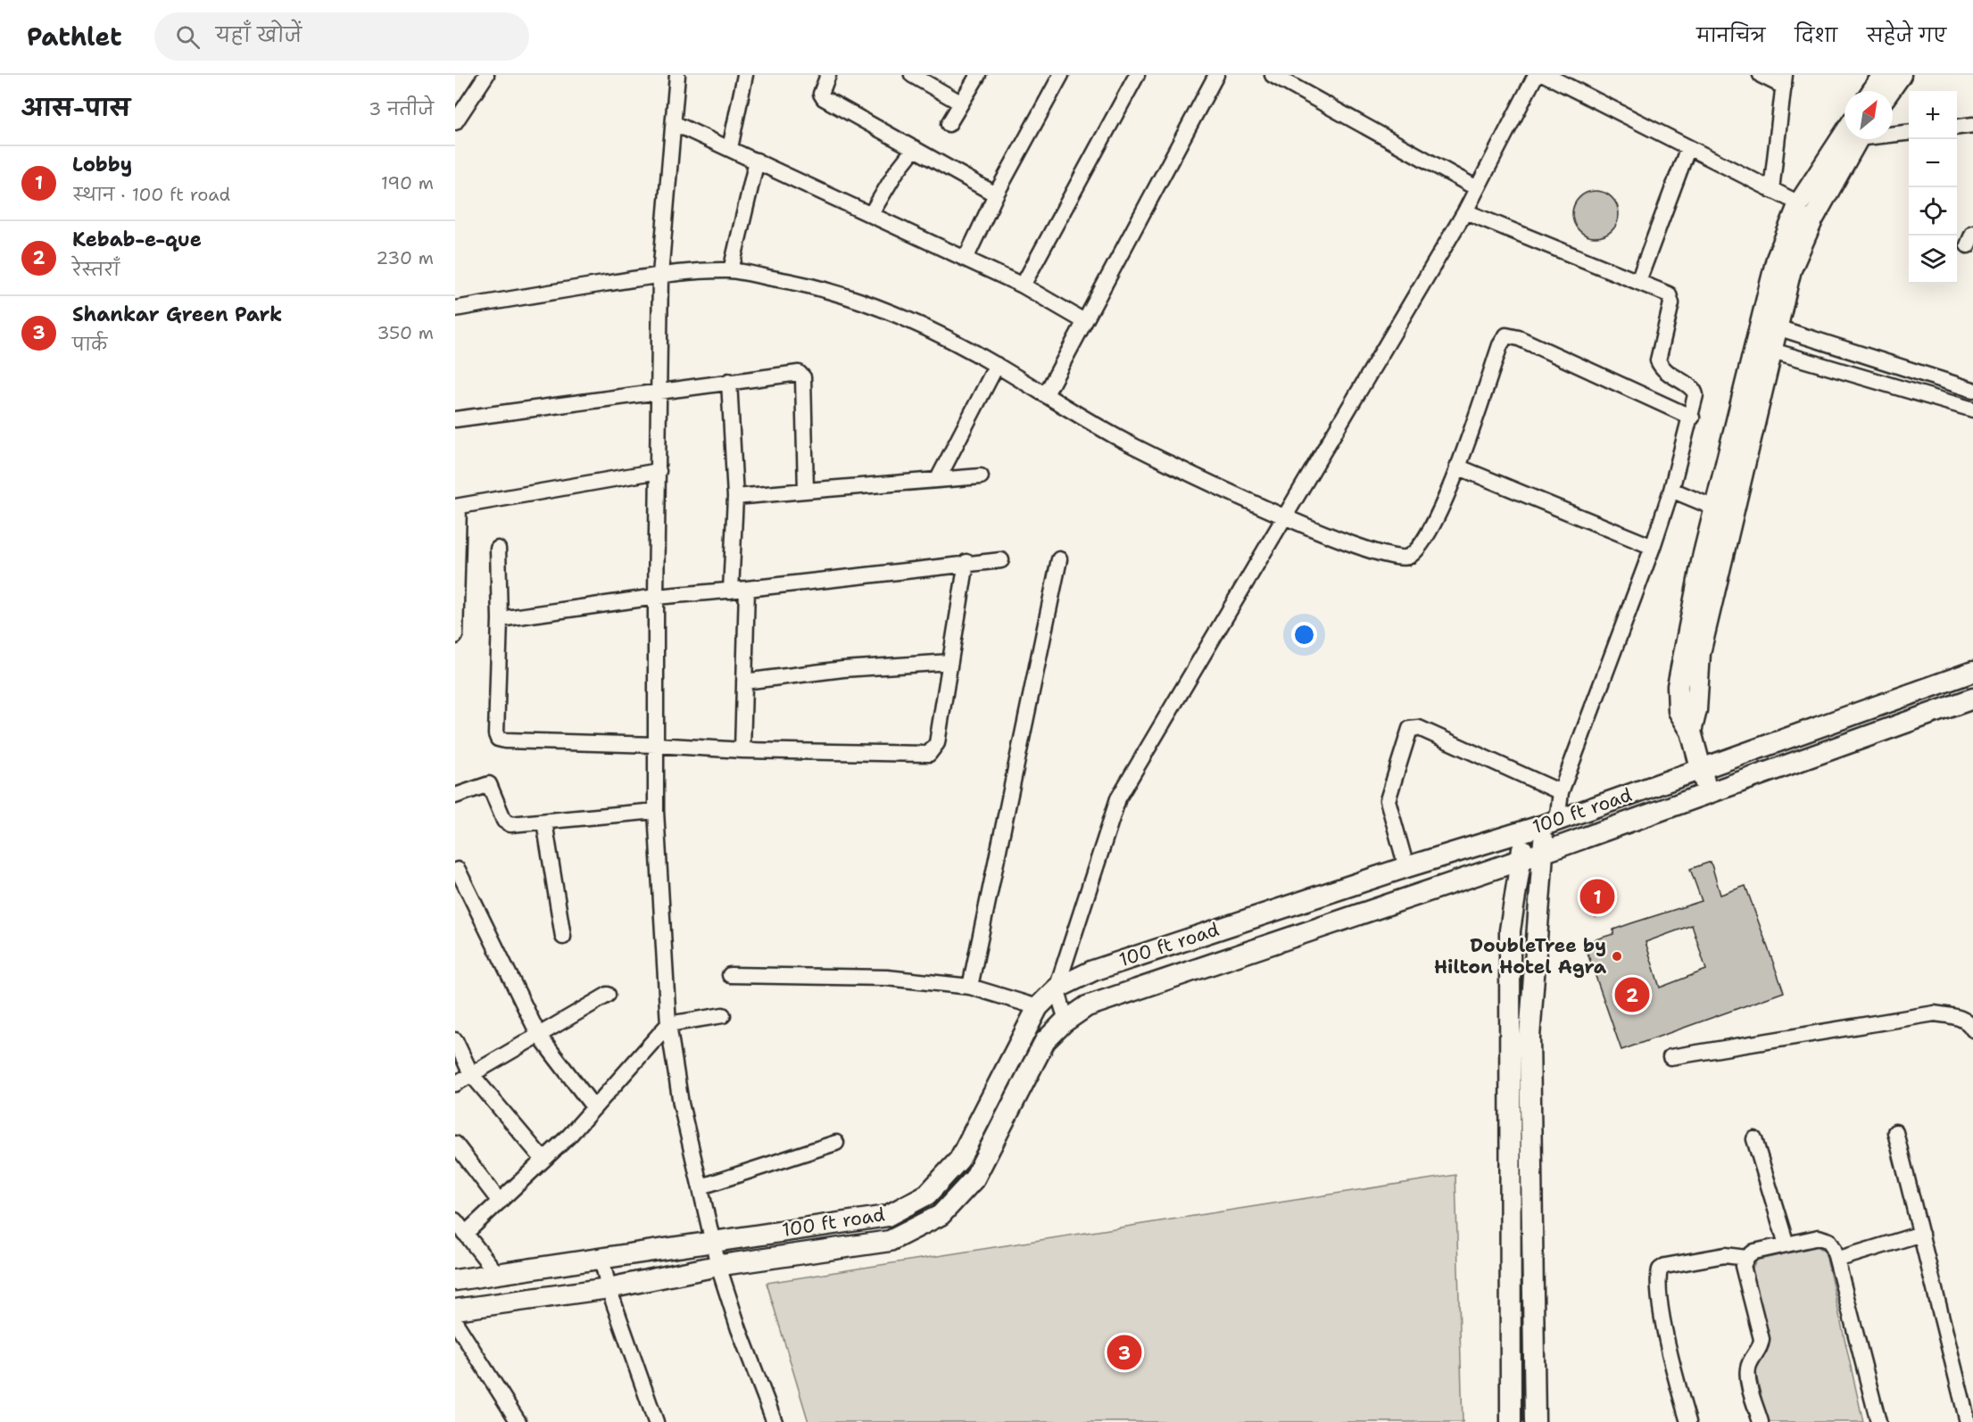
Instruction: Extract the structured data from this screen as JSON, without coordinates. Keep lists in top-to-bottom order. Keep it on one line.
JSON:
{"streets":{"main road":["100 ft road"]},"places":["DoubleTree by Hilton Hotel Agra"],"north":"top right","page":{"header":"Pathlet","search":"यहाँ खोजें","nav":["मानचित्र","दिशा","सहेजे गए"],"heading":["आस-पास","3 नतीजे"],"map_buttons":["+","−"],"list":[{"mark":"1","name":"Lobby","note":"स्थान · 100 ft road","value":"190 m"},{"mark":"2","name":"Kebab-e-que","note":"रेस्तराँ","value":"230 m"},{"mark":"3","name":"Shankar Green Park","note":"पार्क","value":"350 m"}],"pins":["1","2","3"]}}
